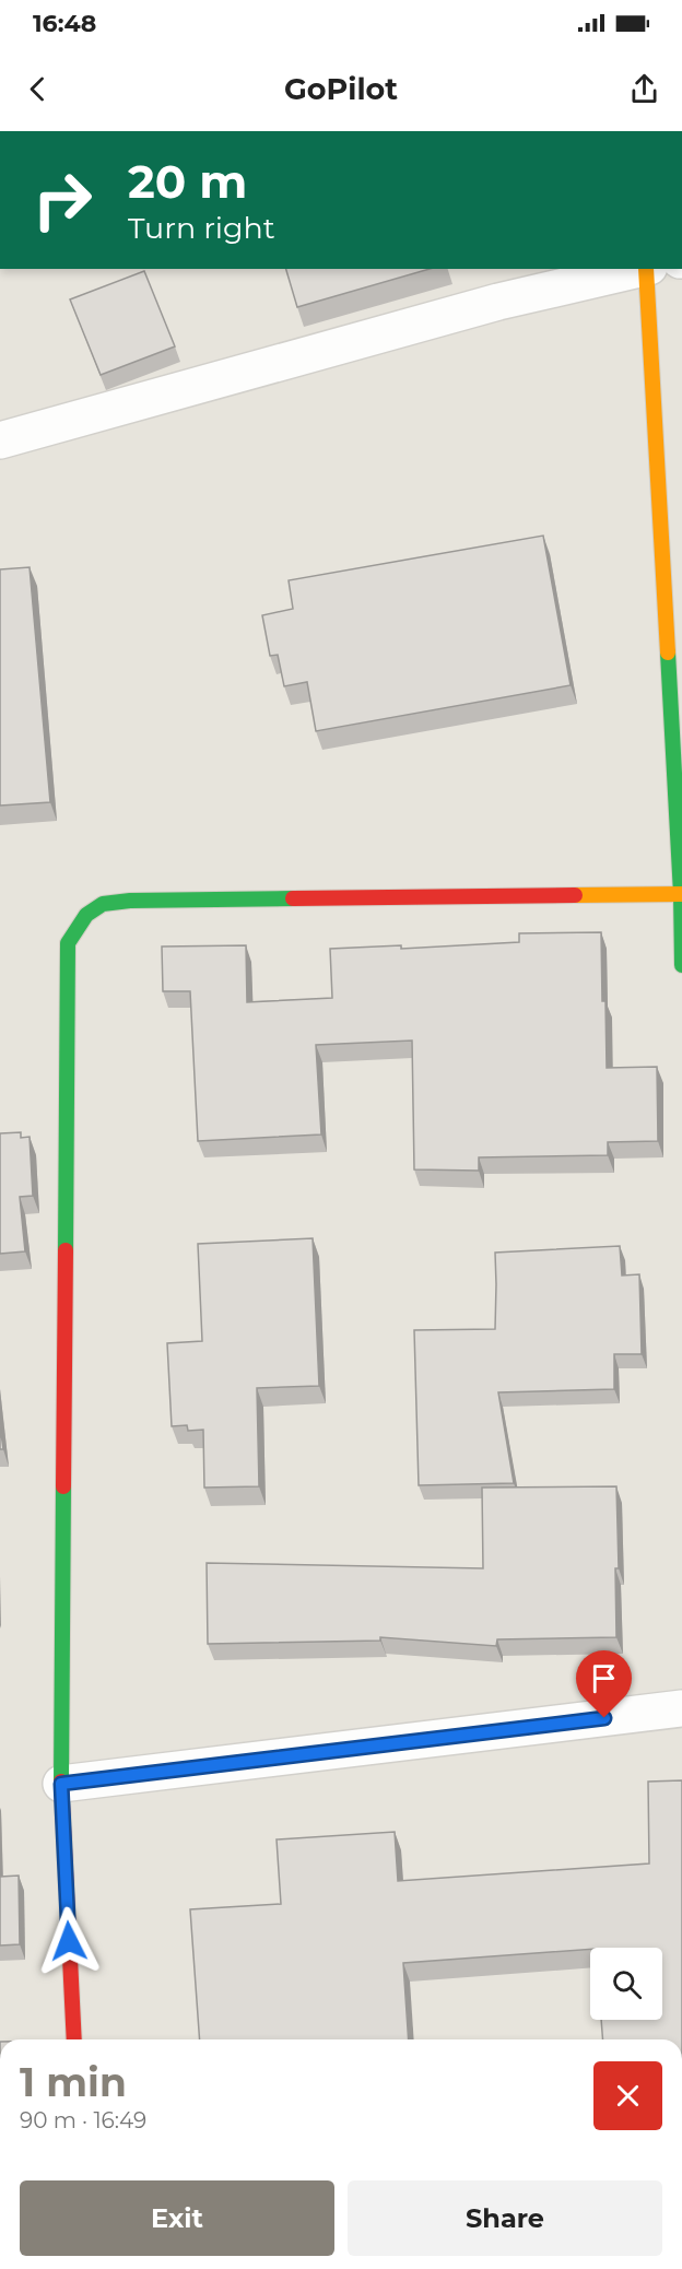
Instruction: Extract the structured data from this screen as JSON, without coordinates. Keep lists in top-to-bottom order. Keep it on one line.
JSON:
{"page":{"status":"16:48","header":"GoPilot","turn":["20 m","Turn right"],"heading":["1 min","90 m · 16:49"],"buttons":["Exit","Share"]}}
